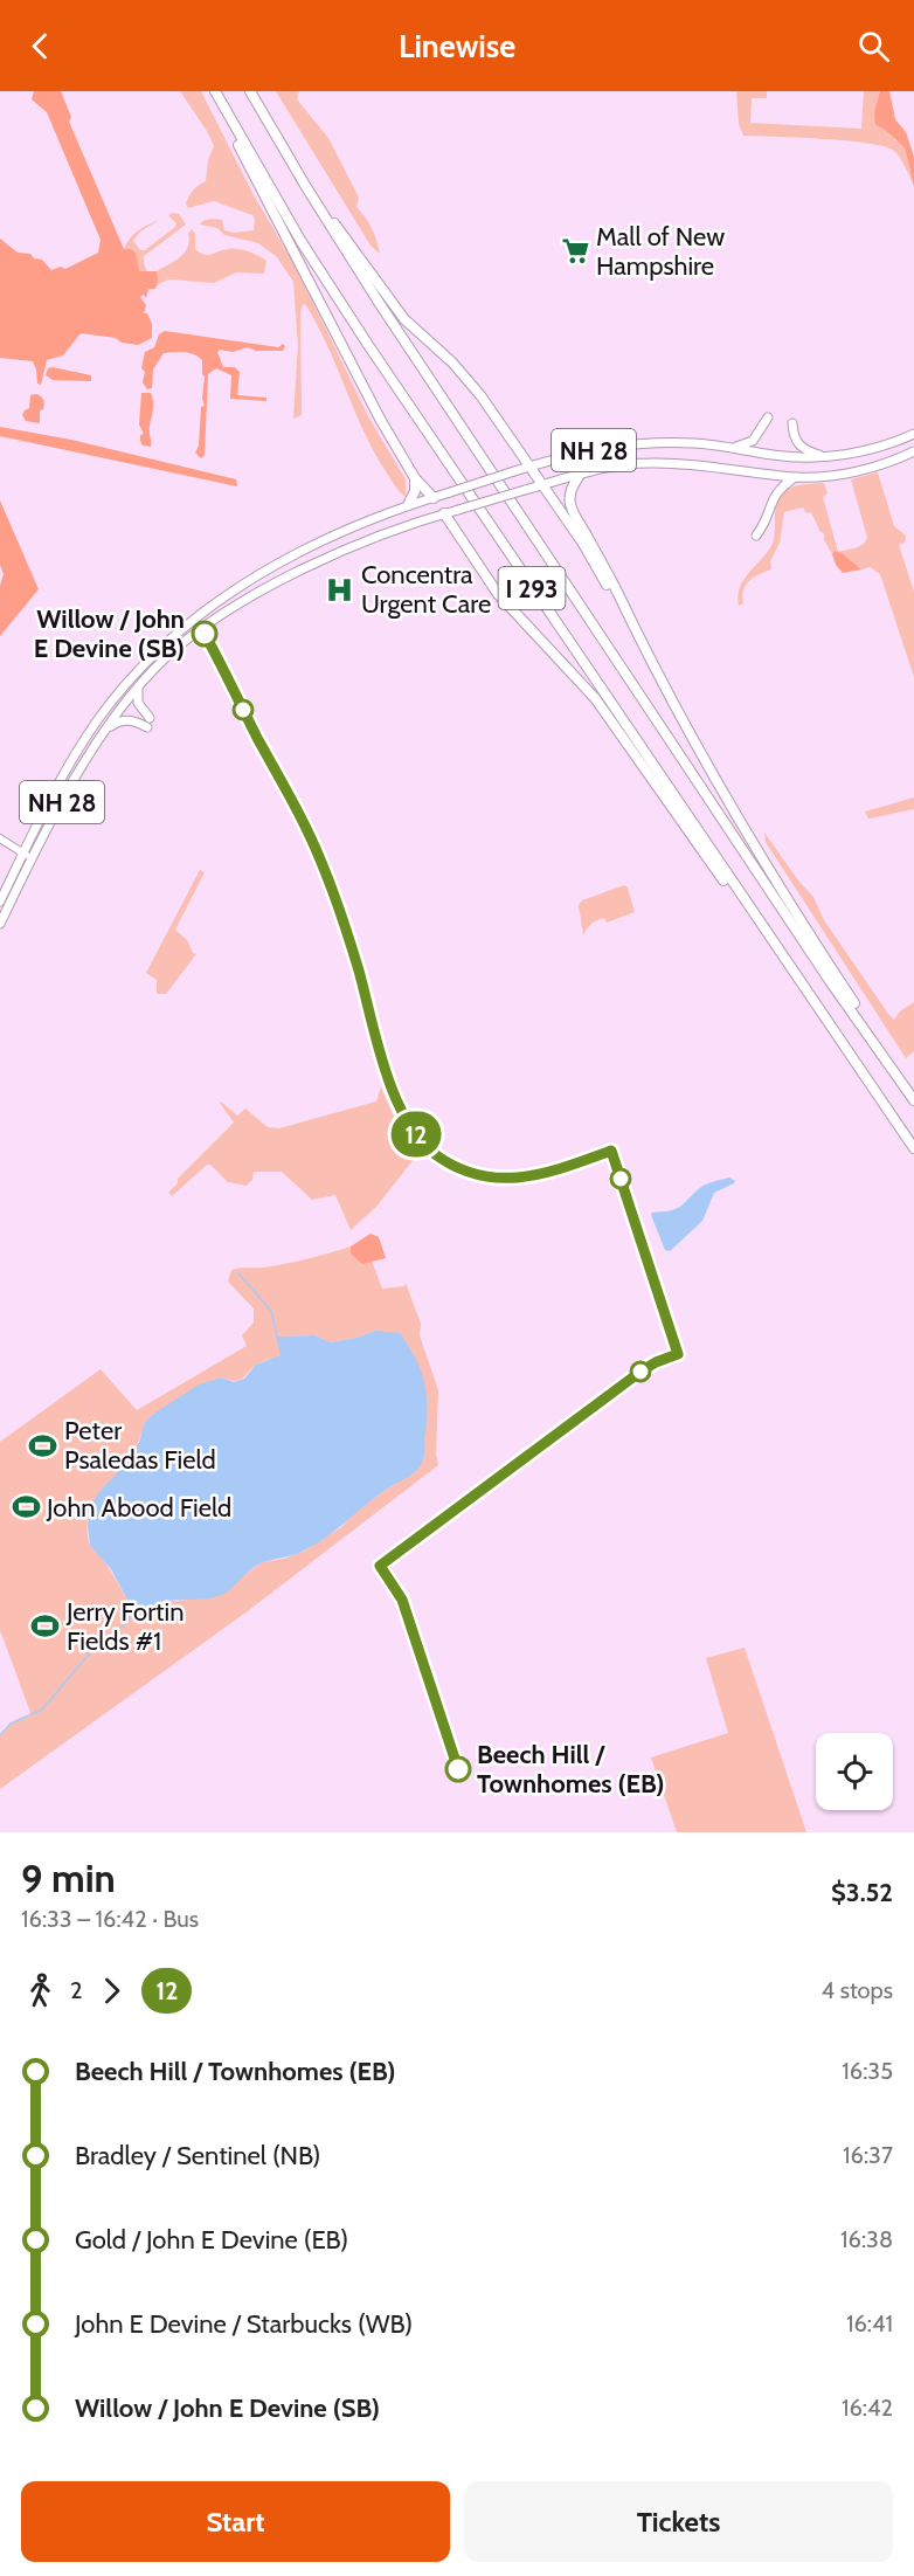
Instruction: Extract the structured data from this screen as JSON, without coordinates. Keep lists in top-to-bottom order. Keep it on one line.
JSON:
{"streets":{"highway":["I 293"],"main road":["NH 28"]},"places":{"supermarket":["Mall of New Hampshire"],"hospital":["Concentra Urgent Care"],"other":["Willow / John E Devine (SB)","Beech Hill / Townhomes (EB)"],"sports":["Peter Psaledas Field","John Abood Field","Jerry Fortin Fields #1"]},"lines":["bus line 12"],"page":{"header":"Linewise","on_map":"12","heading":["9 min","16:33 – 16:42 · Bus","$3.52"],"legs":["2","12","4 stops"],"list":[{"name":"Beech Hill / Townhomes (EB)","value":"16:35"},{"name":"Bradley / Sentinel (NB)","value":"16:37"},{"name":"Gold / John E Devine (EB)","value":"16:38"},{"name":"John E Devine / Starbucks (WB)","value":"16:41"},{"name":"Willow / John E Devine (SB)","value":"16:42"}],"buttons":["Start","Tickets"]}}
